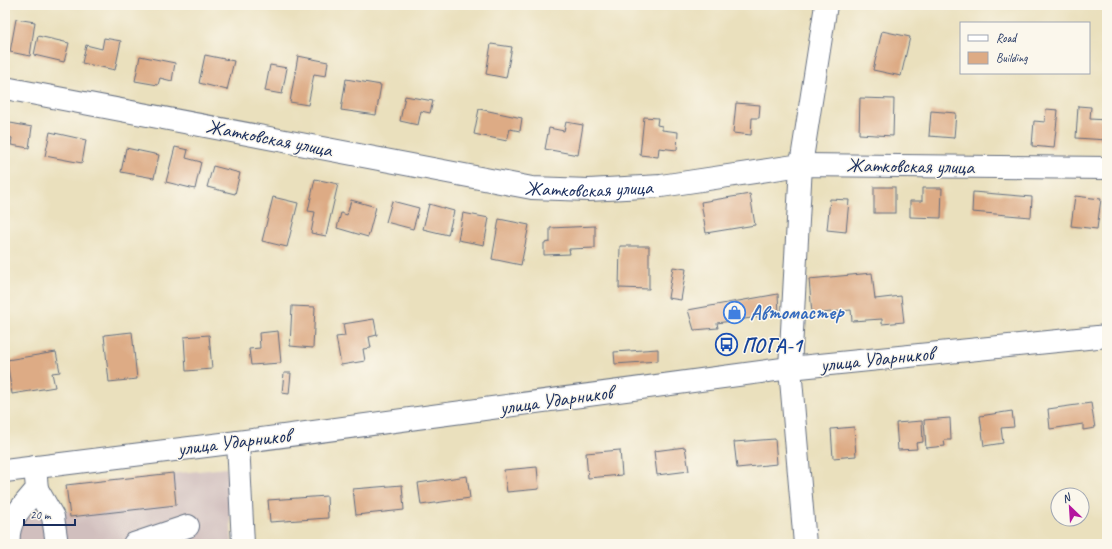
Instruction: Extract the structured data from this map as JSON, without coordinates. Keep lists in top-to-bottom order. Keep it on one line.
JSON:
{"streets":{"street":["Жатковская улица","улица Ударников"]},"places":{"shop":["Автомастер"],"bus stop":["ПОГА-1"]},"legend":["Road","Building"],"scale_bar":"20 m","north":"top left"}
